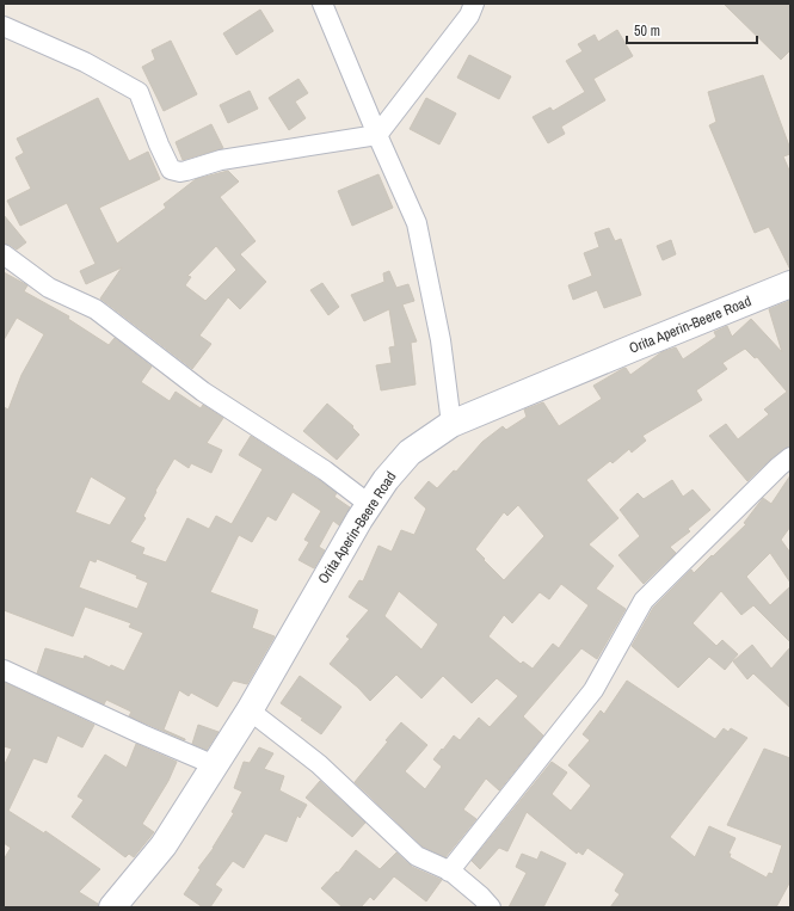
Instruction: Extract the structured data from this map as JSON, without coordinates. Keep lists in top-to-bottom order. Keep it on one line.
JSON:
{"streets":{"main road":["Orita Aperin-Beere Road"]},"scale_bar":"50 m"}
